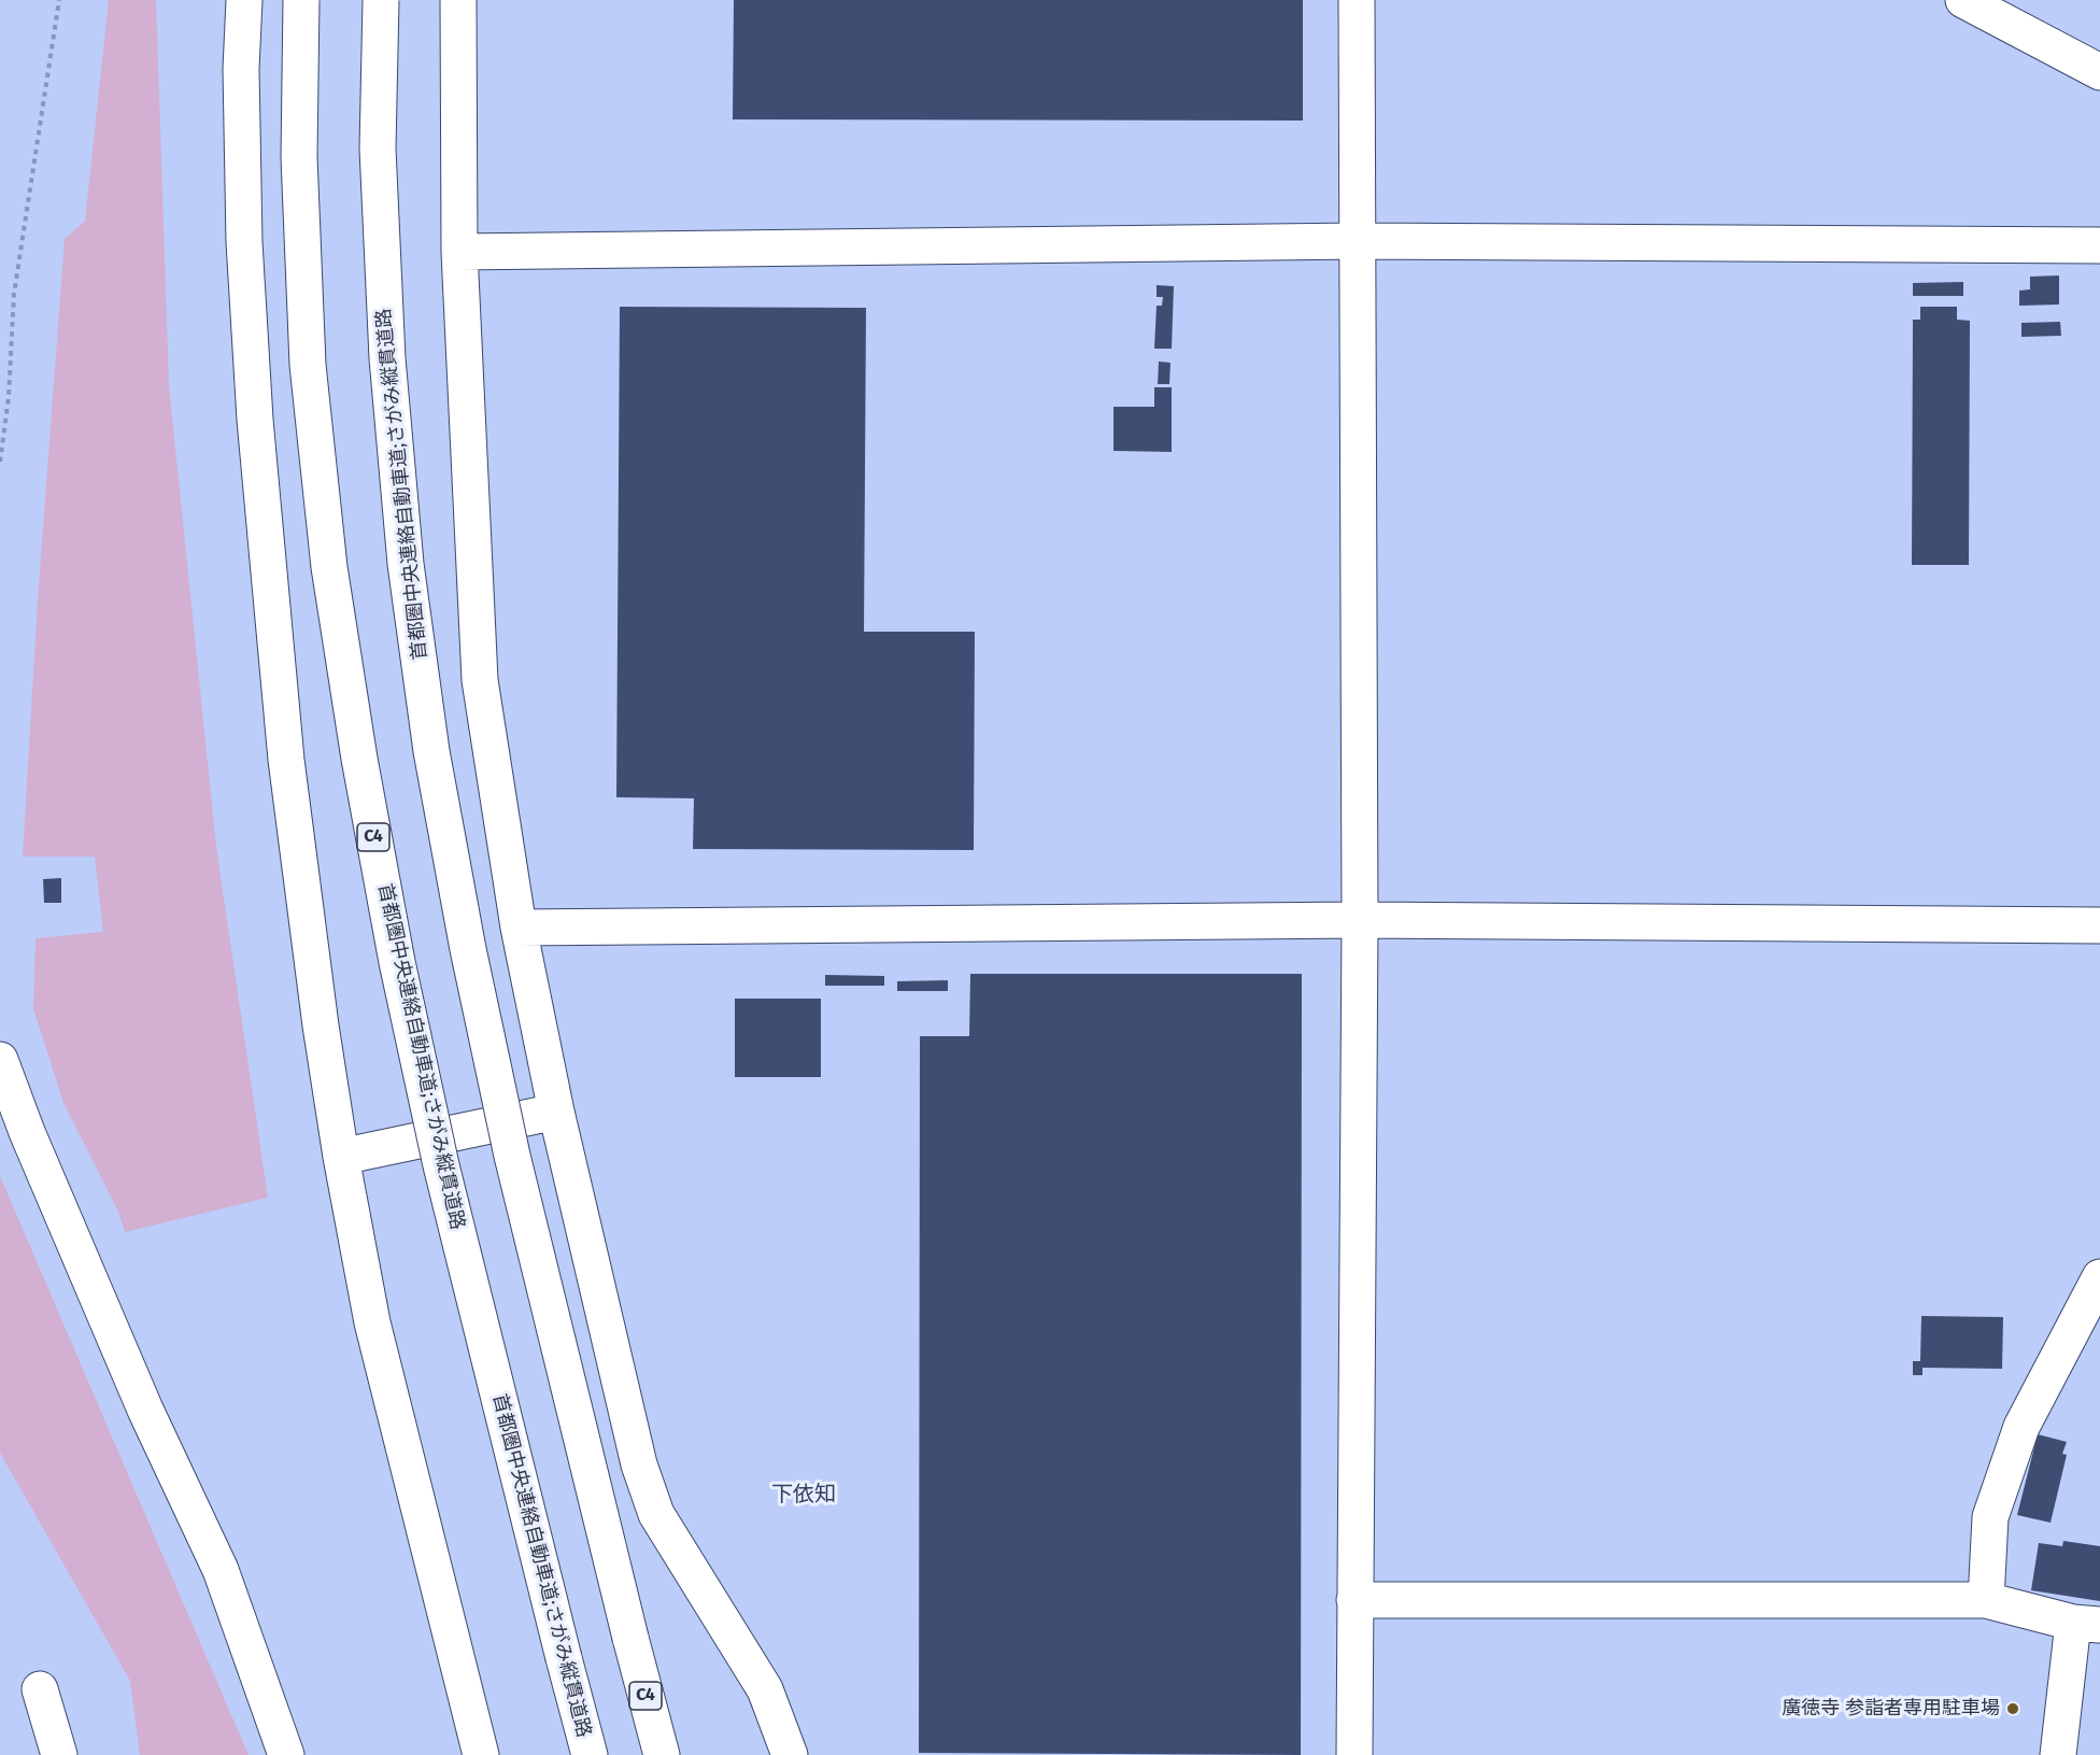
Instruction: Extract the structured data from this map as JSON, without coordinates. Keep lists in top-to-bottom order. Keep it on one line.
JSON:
{"streets":{"main road":["首都圏中央連絡自動車道;さがみ縦貫道路","C4"]},"districts":["下依知"],"places":["廣徳寺 参詣者専用駐車場"]}
